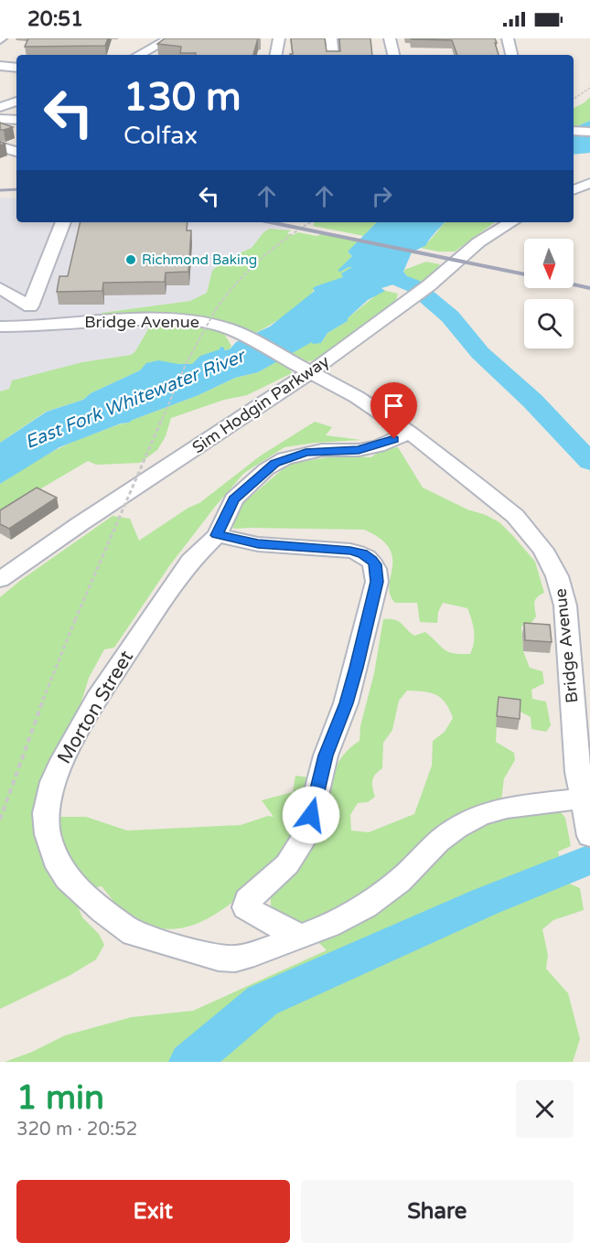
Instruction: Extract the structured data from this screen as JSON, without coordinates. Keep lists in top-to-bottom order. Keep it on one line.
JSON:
{"streets":{"street":["Bridge Avenue","Sim Hodgin Parkway","Morton Street"]},"crossings":[["Bridge Avenue","Sim Hodgin Parkway"],["Bridge Avenue","Morton Street"]],"water":["East Fork Whitewater River"],"places":["Richmond Baking"],"north":"bottom","page":{"status":"20:51","turn":["130 m","Colfax"],"heading":["1 min","320 m · 20:52"],"buttons":["Exit","Share"]}}
